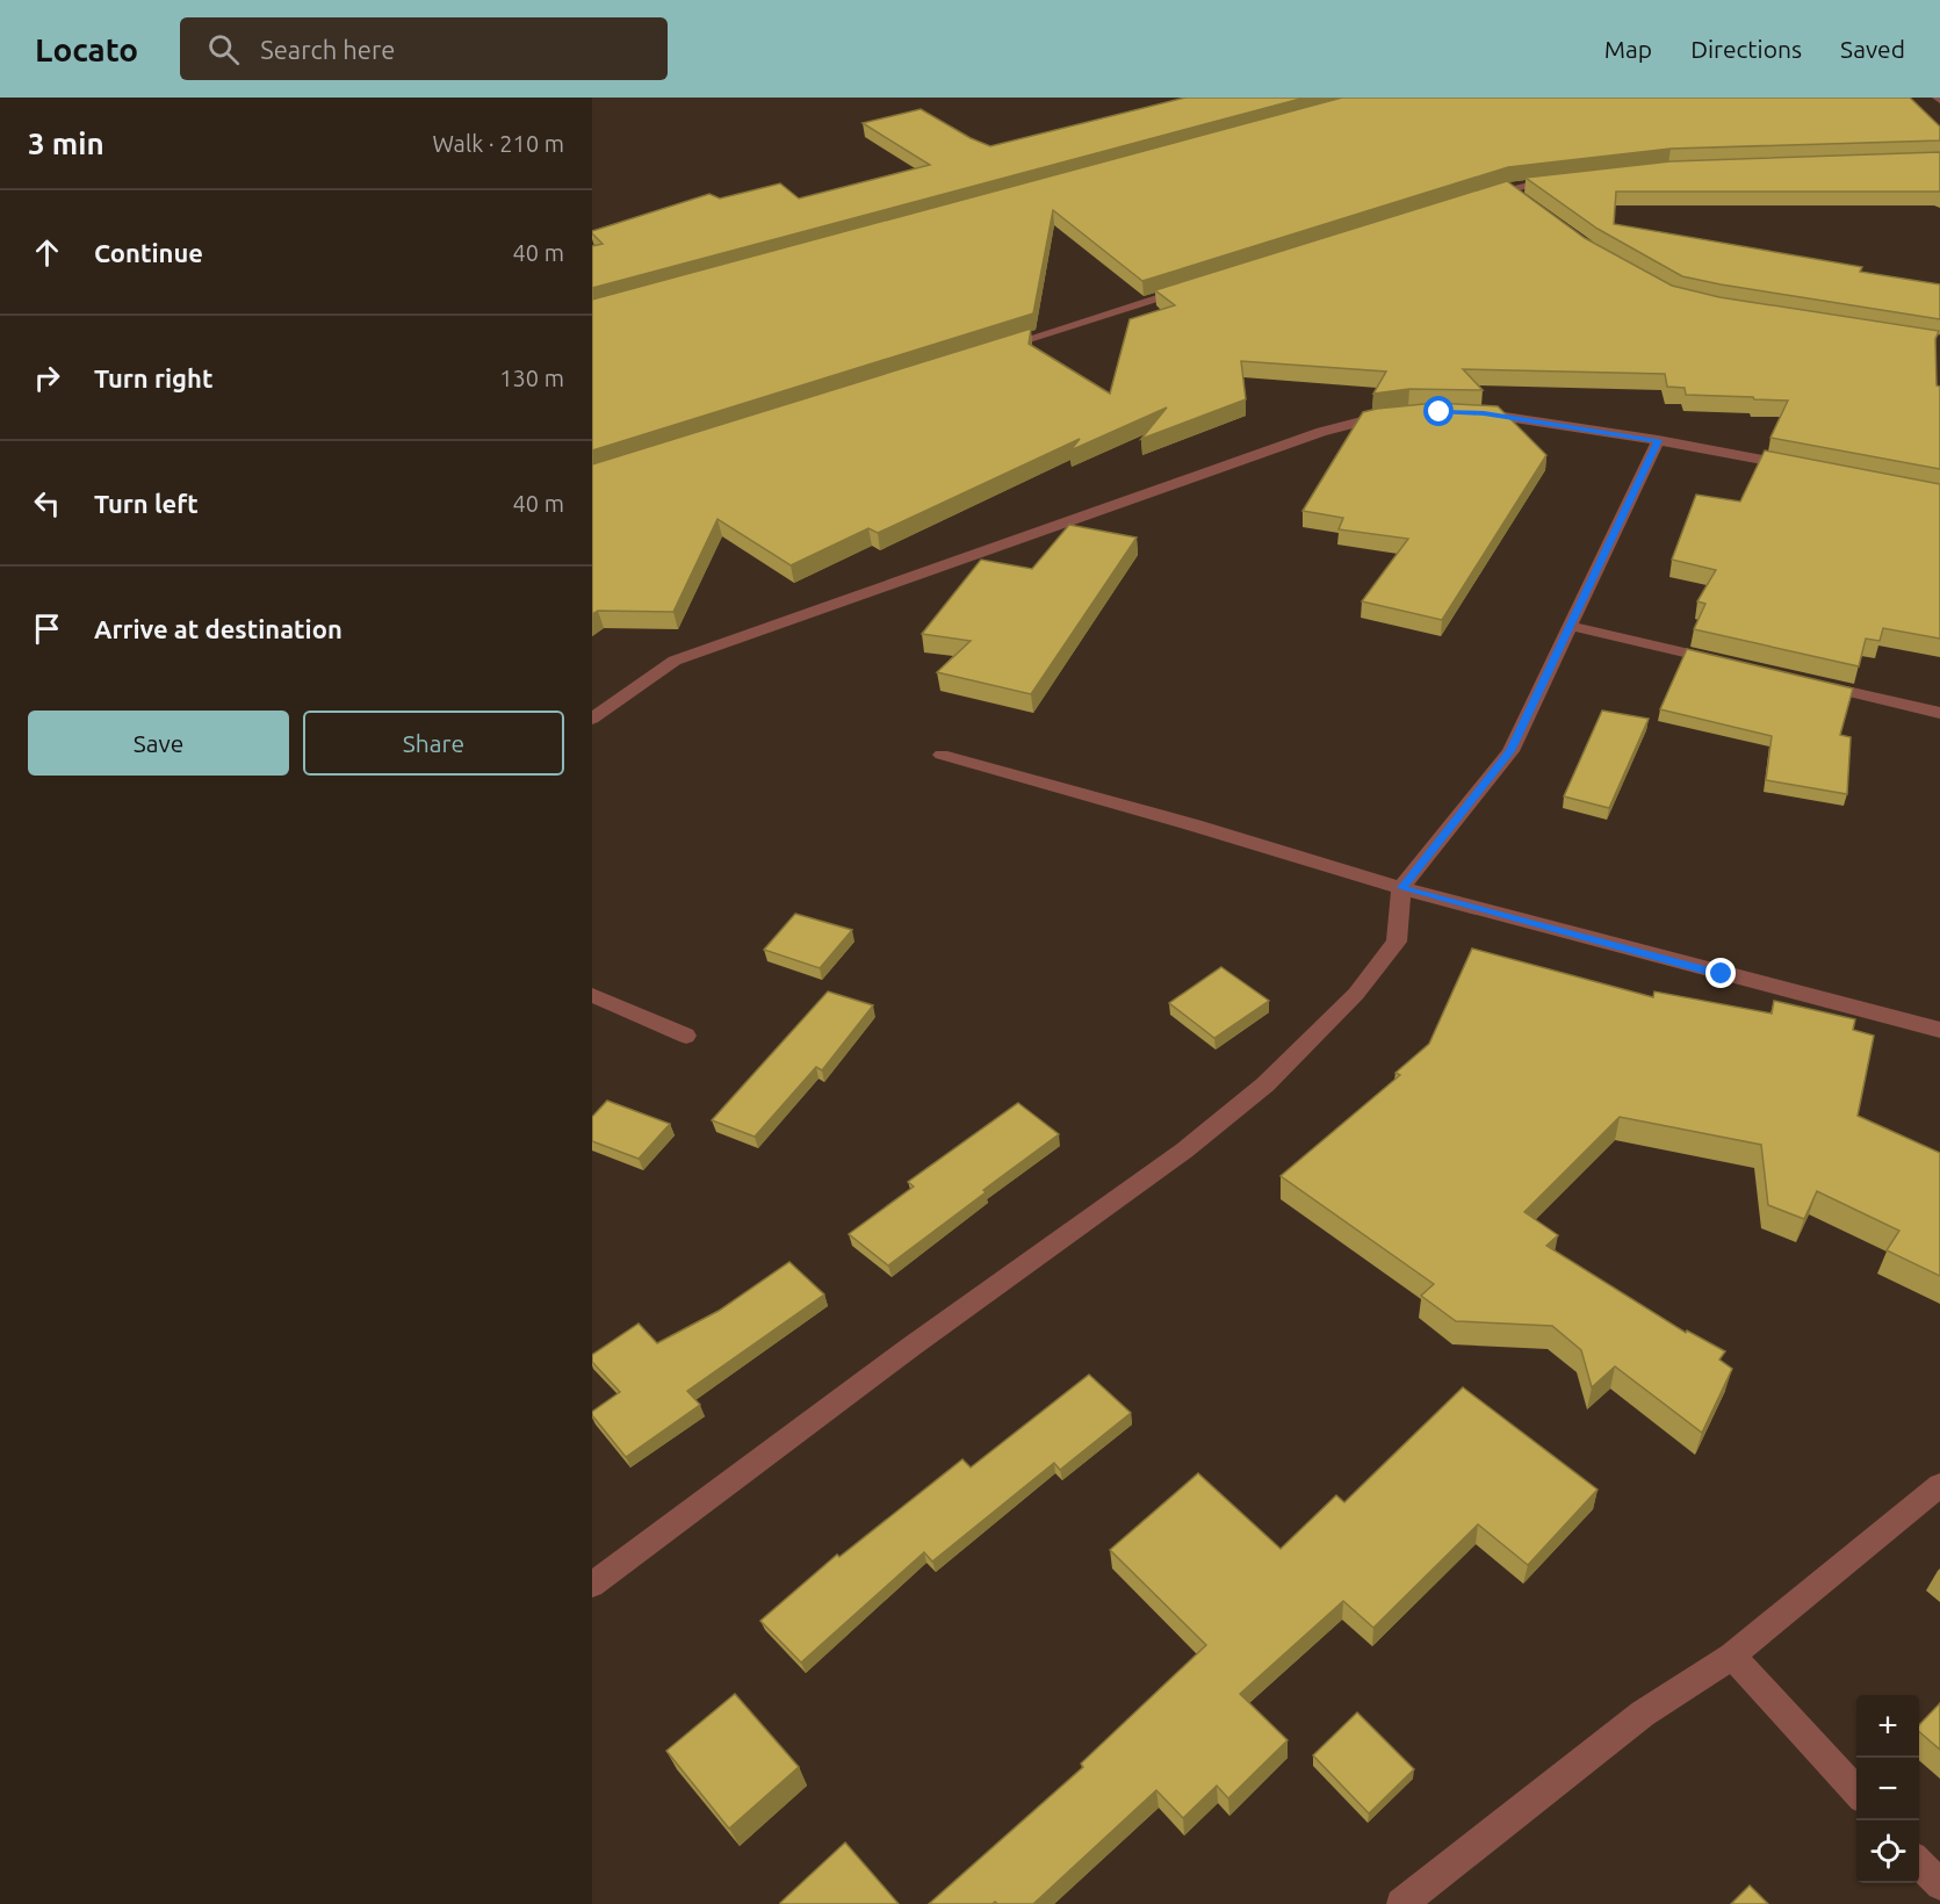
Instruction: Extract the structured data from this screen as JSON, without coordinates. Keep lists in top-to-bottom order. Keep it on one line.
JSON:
{"page":{"header":"Locato","search":"Search here","nav":["Map","Directions","Saved"],"heading":["3 min","Walk · 210 m"],"list":[["Continue","40 m"],["Turn right","130 m"],["Turn left","40 m"],"Arrive at destination"],"buttons":["Save","Share"],"map_buttons":["+","−"]}}
